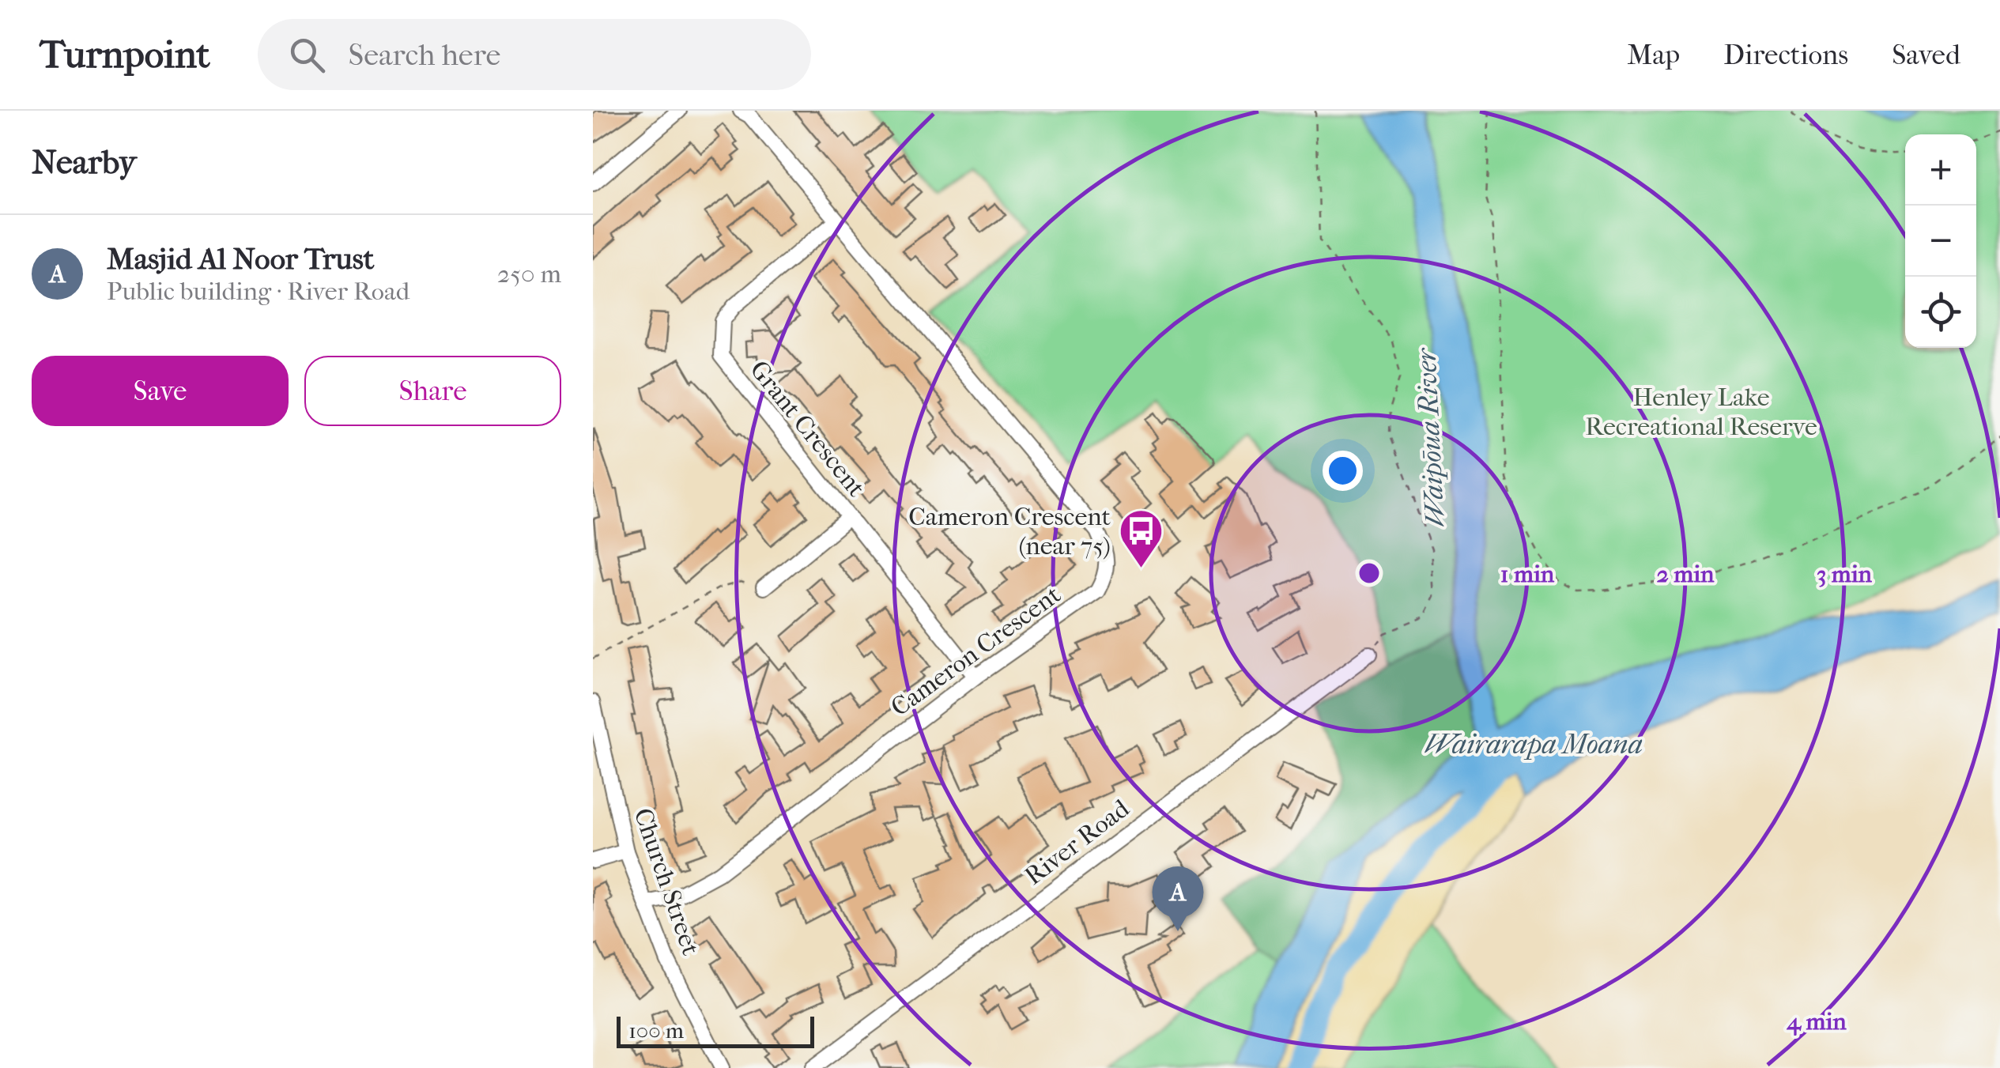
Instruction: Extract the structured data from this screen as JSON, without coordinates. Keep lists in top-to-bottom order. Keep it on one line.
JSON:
{"streets":{"street":["Grant Crescent","Cameron Crescent","River Road","Church Street"]},"crossings":[["Grant Crescent","Cameron Crescent"],["Cameron Crescent","Church Street"]],"water":["Waipōua River","Wairarapa Moana"],"parks":["Henley Lake Recreational Reserve"],"places":{"bus stop":["Cameron Crescent (near 75)"]},"scale_bar":"100 m","page":{"header":"Turnpoint","search":"Search here","nav":["Map","Directions","Saved"],"heading":"Nearby","map_buttons":["+","−"],"list":[{"mark":"A","name":"Masjid Al Noor Trust","note":"Public building · River Road","value":"250 m"}],"buttons":["Save","Share"],"pins":"A","scale":"100 m"},"rings":["1 min","2 min","3 min","4 min"]}
